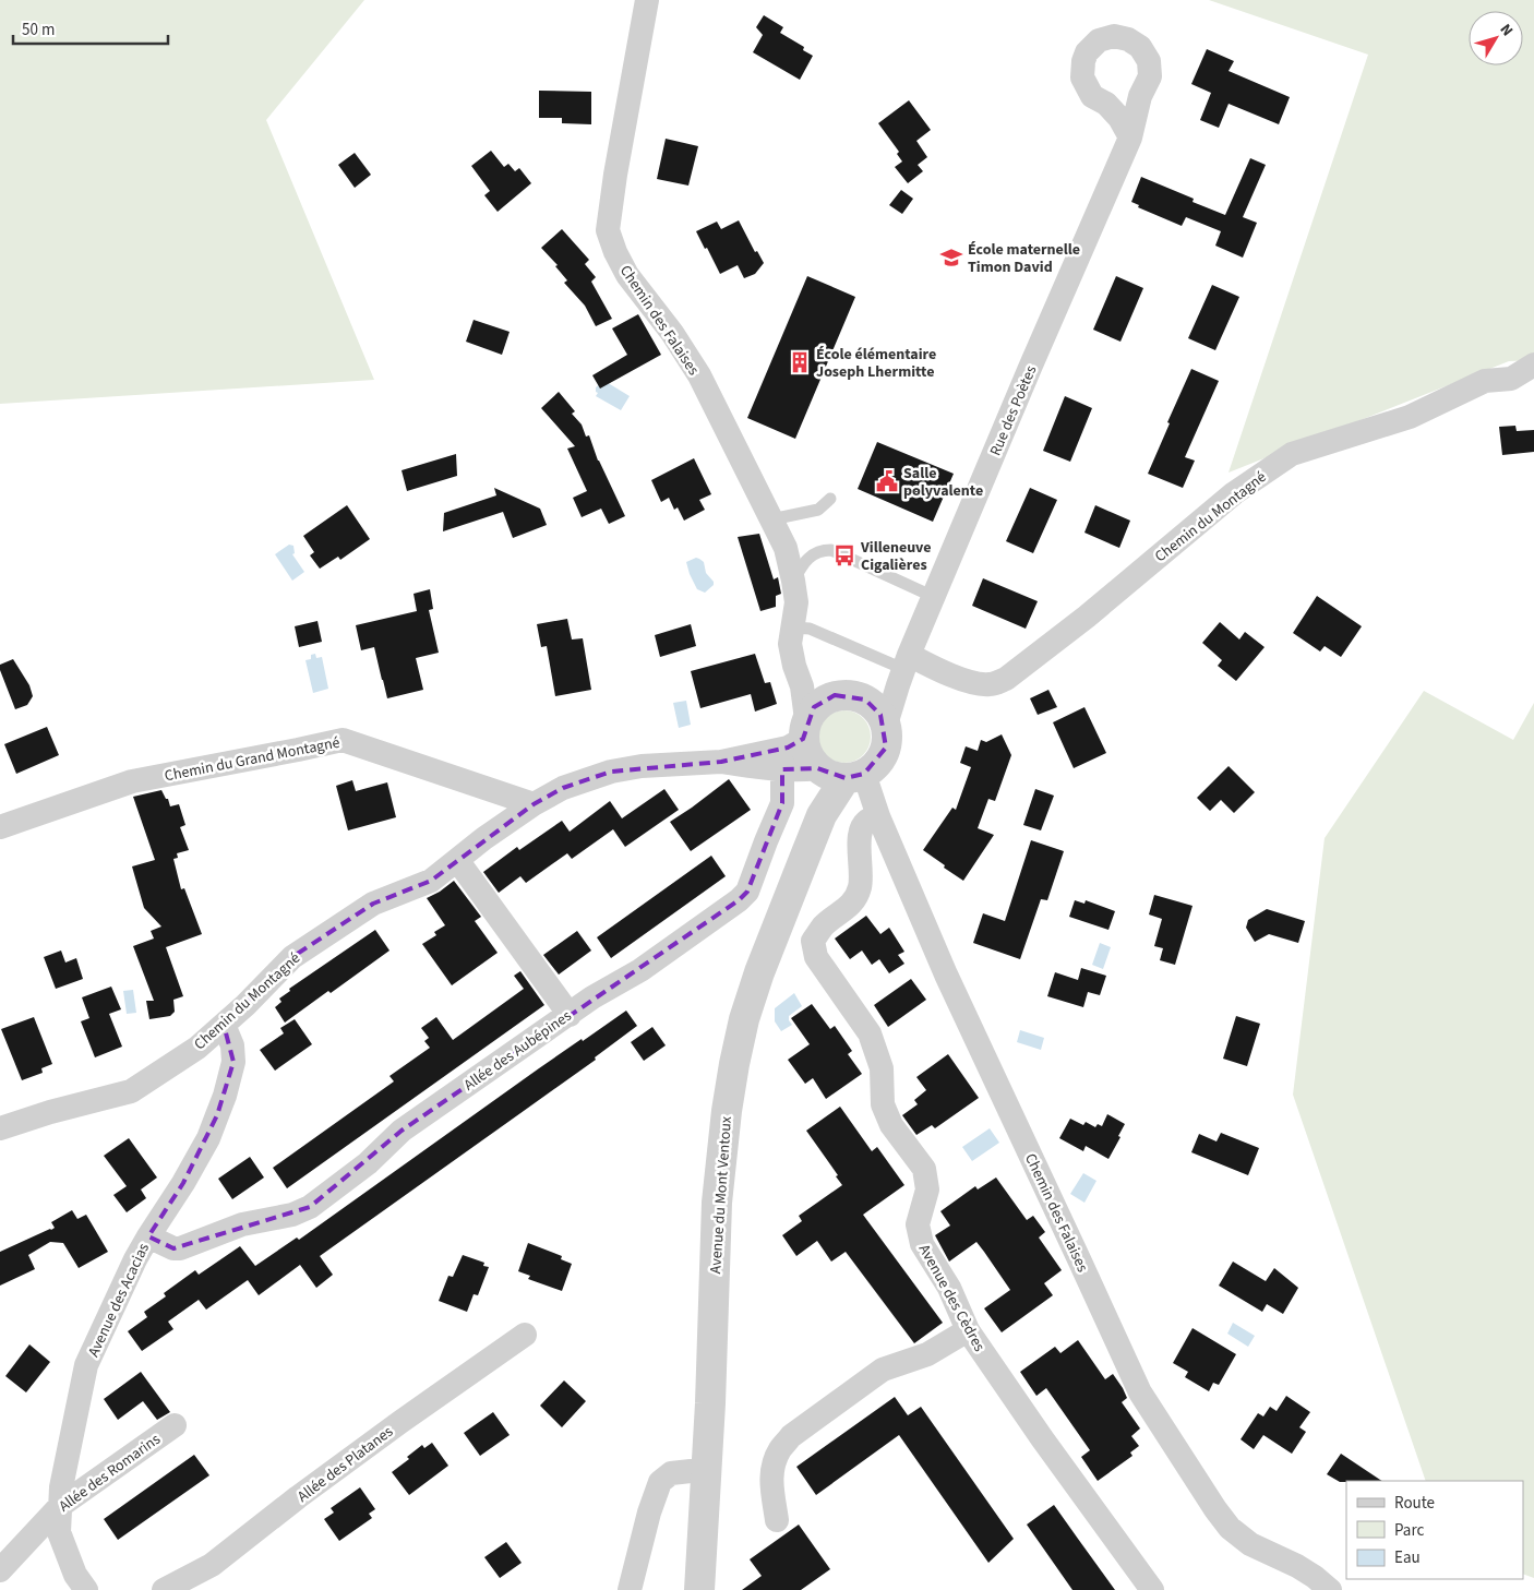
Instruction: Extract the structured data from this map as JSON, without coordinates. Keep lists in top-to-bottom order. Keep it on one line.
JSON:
{"streets":{"street":["Chemin des Falaises","Rue des Poètes","Chemin du Montagné","Chemin du Grand Montagné","Allée des Aubépines","Avenue du Mont Ventoux","Avenue des Cèdres","Avenue des Acacias","Allée des Platanes","Allée des Romarins"]},"crossings":[["Chemin des Falaises","Rue des Poètes"],["Chemin des Falaises","Chemin du Montagné"],["Chemin des Falaises","Allée des Aubépines"],["Chemin des Falaises","Avenue du Mont Ventoux"],["Chemin des Falaises","Avenue des Cèdres"],["Rue des Poètes","Chemin du Montagné"],["Rue des Poètes","Allée des Aubépines"],["Rue des Poètes","Avenue du Mont Ventoux"],["Chemin du Montagné","Chemin du Grand Montagné"],["Chemin du Montagné","Allée des Aubépines"],["Chemin du Montagné","Avenue du Mont Ventoux"],["Chemin du Montagné","Avenue des Acacias"],["Allée des Aubépines","Avenue du Mont Ventoux"],["Allée des Aubépines","Avenue des Acacias"],["Avenue des Acacias","Allée des Romarins"]],"places":{"school or university":["École maternelle Timon David"],"building":["École élémentaire Joseph Lhermitte"],"public building":["Salle polyvalente"],"bus stop":["Villeneuve Cigalières"]},"legend":["Route","Parc","Eau"],"scale_bar":"50 m","north":"top right"}
